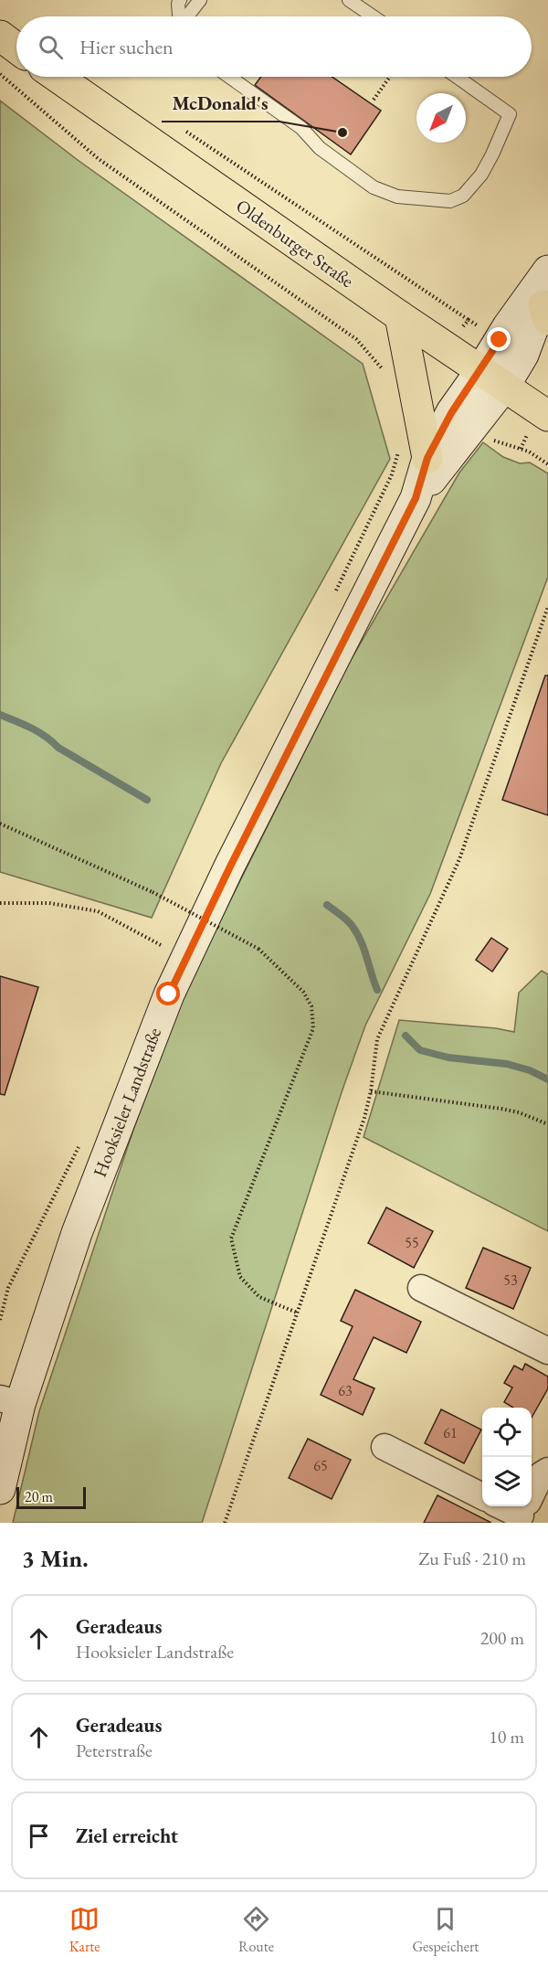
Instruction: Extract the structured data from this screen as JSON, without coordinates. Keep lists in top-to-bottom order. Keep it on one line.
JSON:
{"streets":{"main road":["Oldenburger Straße","Hooksieler Landstraße"]},"crossings":[["Oldenburger Straße","Hooksieler Landstraße"]],"places":["McDonald's"],"house_numbers":["55","53","63","61","65"],"scale_bar":"20 m","north":"bottom left","page":{"search":"Hier suchen","scale":"20 m","heading":["3 Min.","Zu Fuß · 210 m"],"list":[["Geradeaus","Hooksieler Landstraße","200 m"],["Geradeaus","Peterstraße","10 m"],"Ziel erreicht"],"nav":["Karte","Route","Gespeichert"]}}
